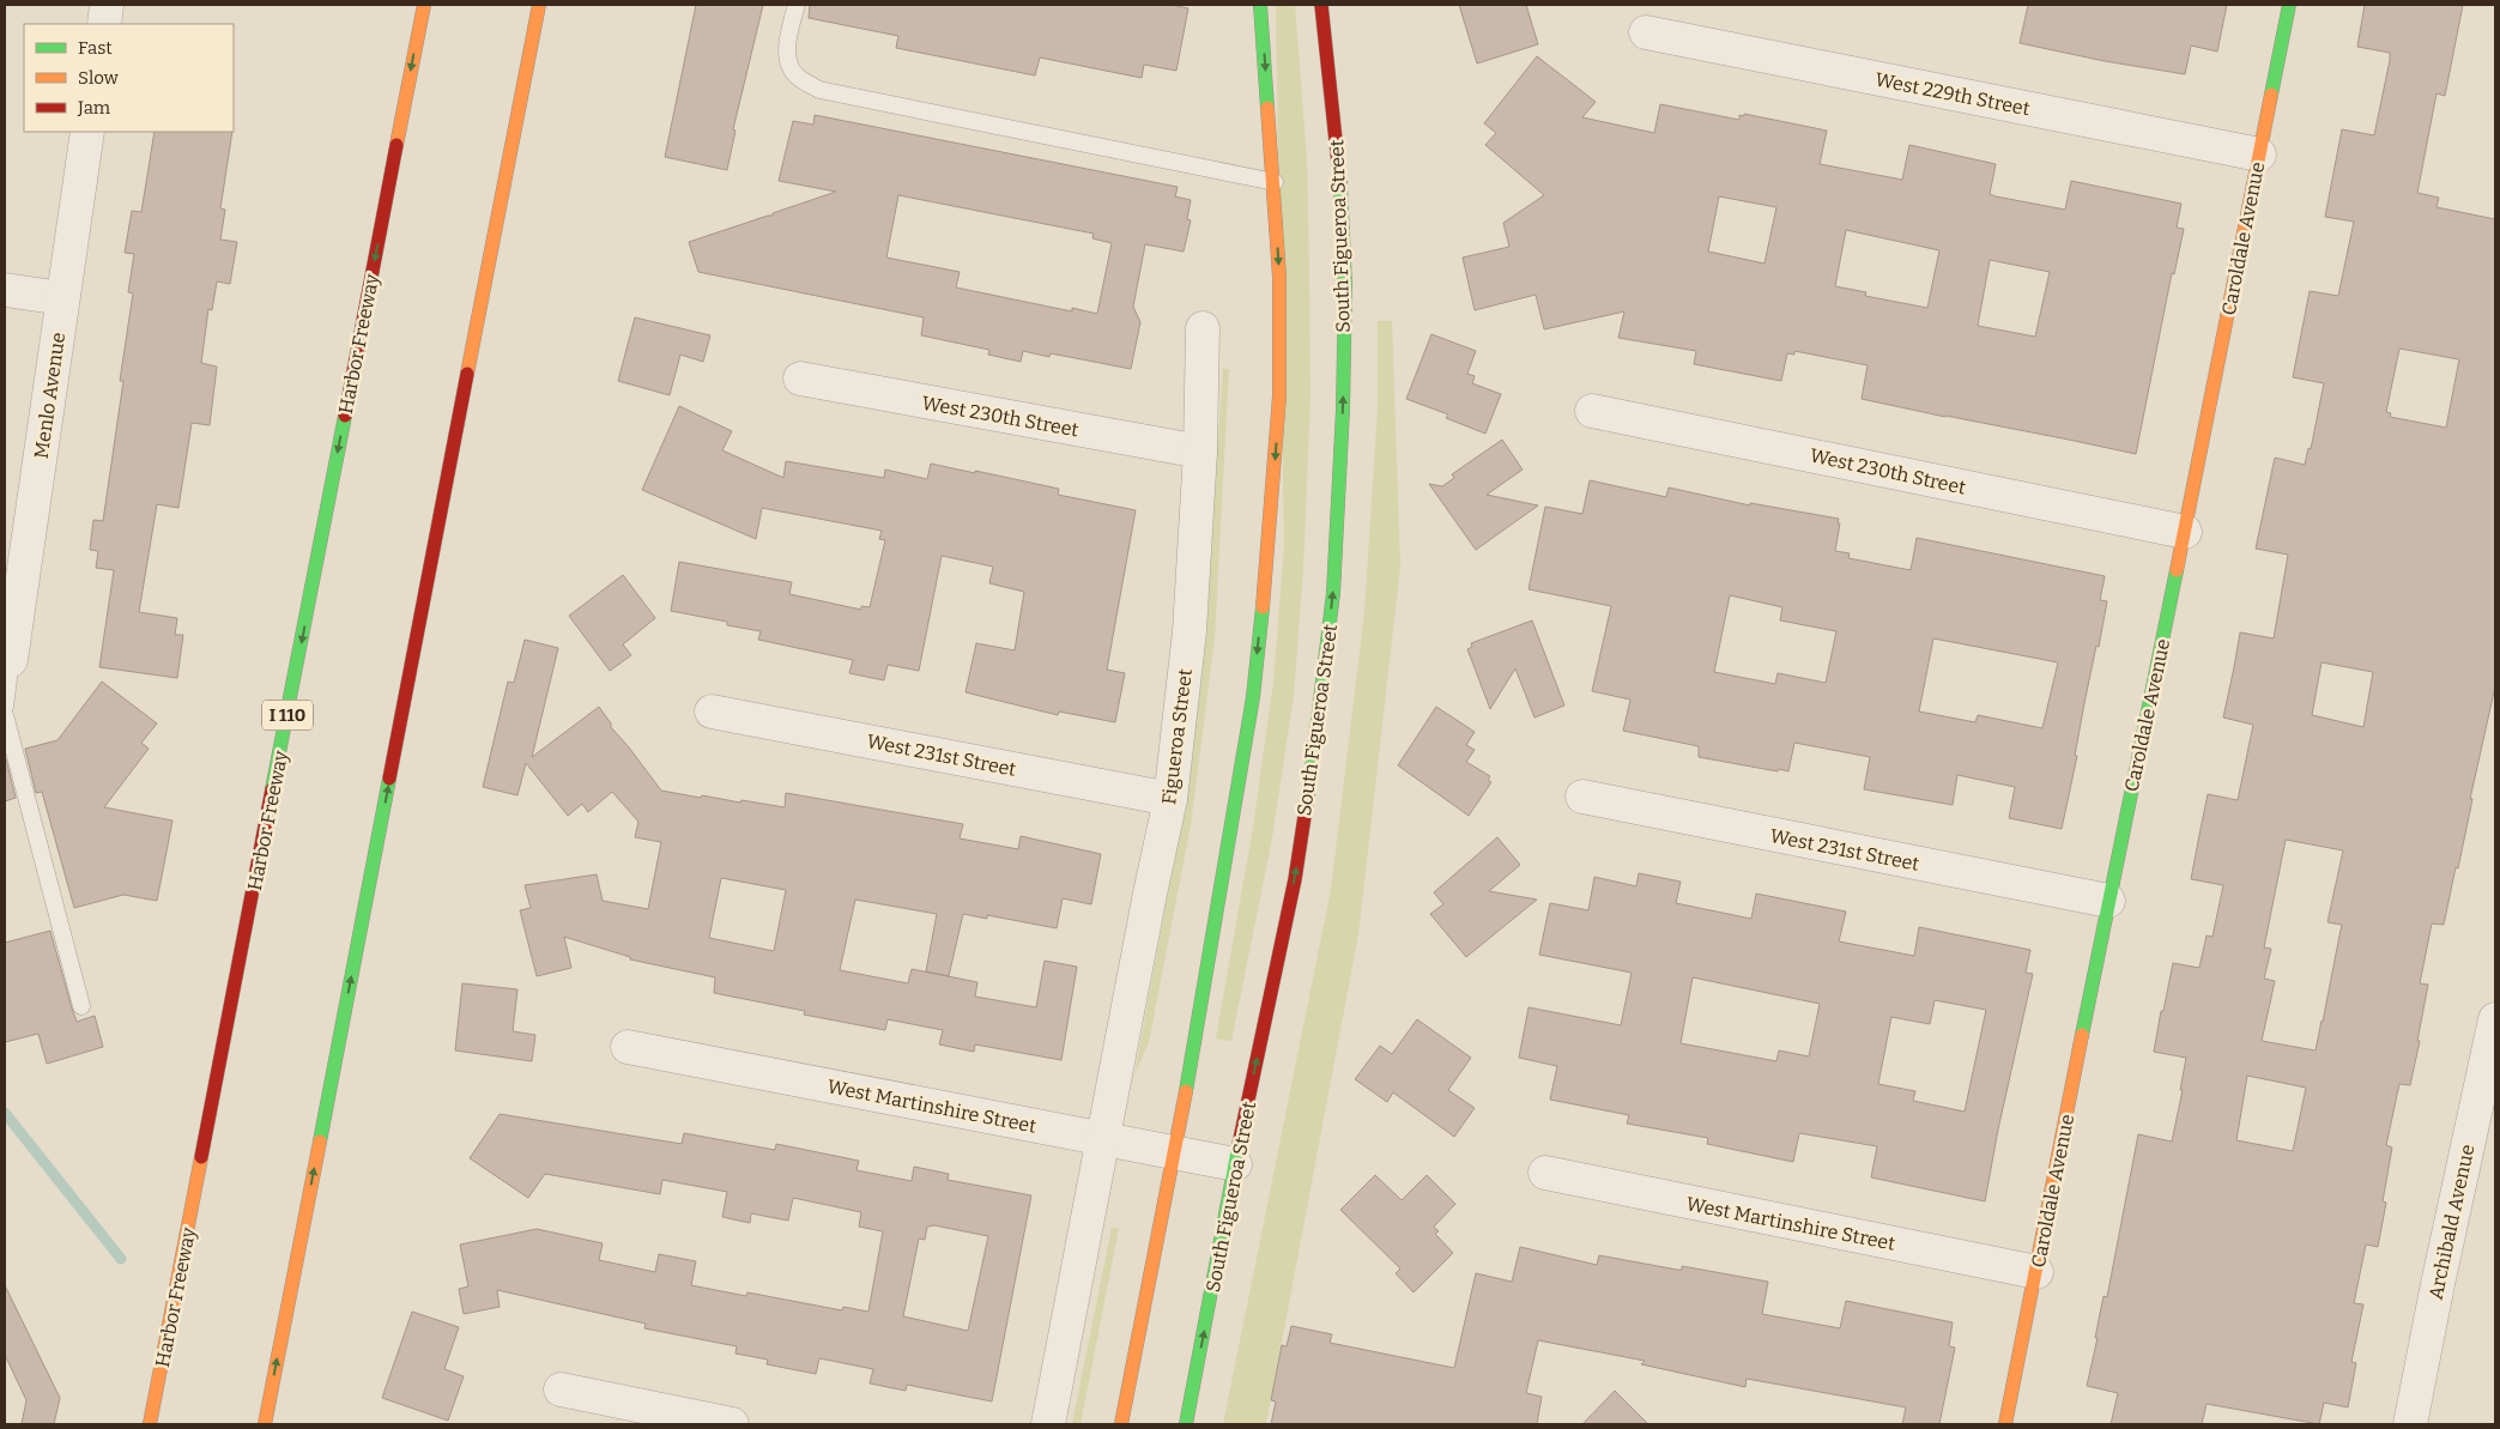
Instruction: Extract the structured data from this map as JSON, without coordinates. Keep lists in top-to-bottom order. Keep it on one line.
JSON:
{"streets":{"main road":["South Figueroa Street","Caroldale Avenue","Harbor Freeway","I 110"],"street":["West 229th Street","Menlo Avenue","West 230th Street","Figueroa Street","West 231st Street","West Martinshire Street","Archibald Avenue"]},"crossings":[["West 229th Street","Caroldale Avenue"],["South Figueroa Street","West Martinshire Street"],["Caroldale Avenue","West 230th Street"],["Caroldale Avenue","West 231st Street"],["Caroldale Avenue","West Martinshire Street"],["West 230th Street","Figueroa Street"],["Figueroa Street","West 231st Street"],["Figueroa Street","West Martinshire Street"]],"legend":["Fast","Slow","Jam"]}
